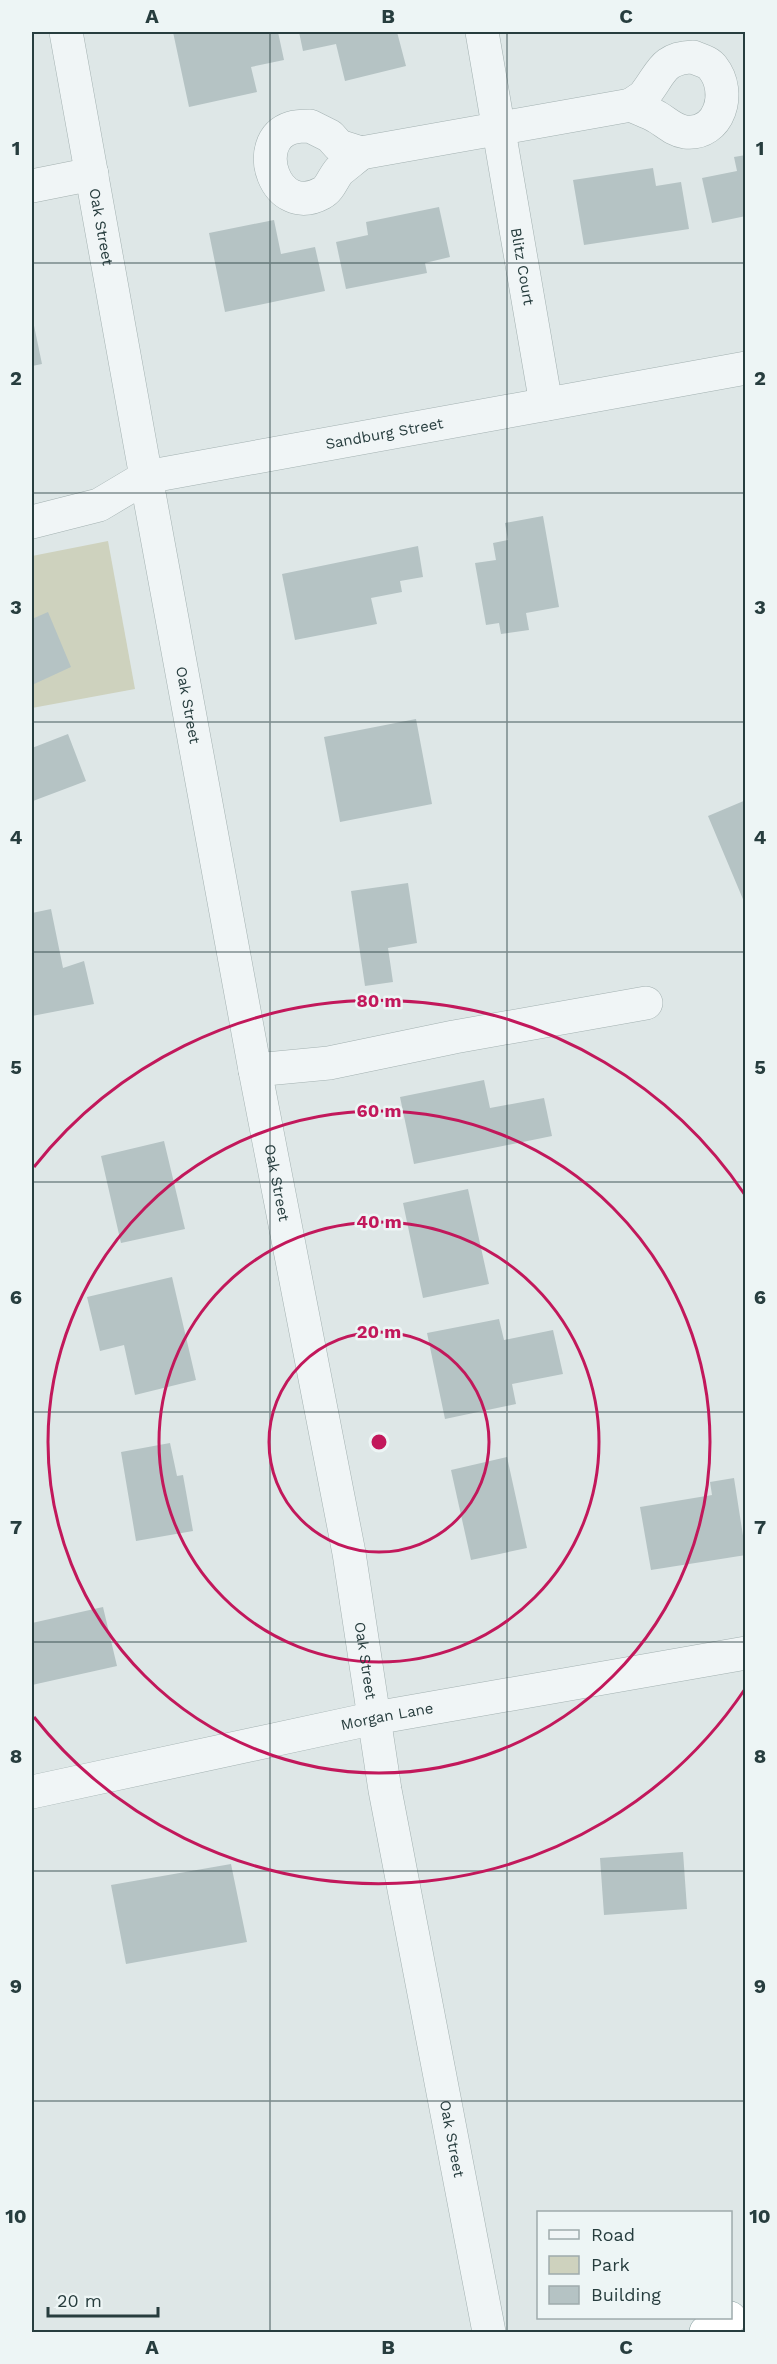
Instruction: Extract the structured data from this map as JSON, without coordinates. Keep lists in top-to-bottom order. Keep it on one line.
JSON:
{"streets":{"street":["Oak Street","Blitz Court","Sandburg Street","Morgan Lane"]},"crossings":[["Oak Street","Sandburg Street"],["Oak Street","Morgan Lane"],["Blitz Court","Sandburg Street"]],"legend":["Road","Park","Building"],"scale_bar":"20 m","grid":{"columns":["A","B","C"],"rows":["1","2","3","4","5","6","7","8","9","10"]},"rings":["80 m","60 m","40 m","20 m"]}
